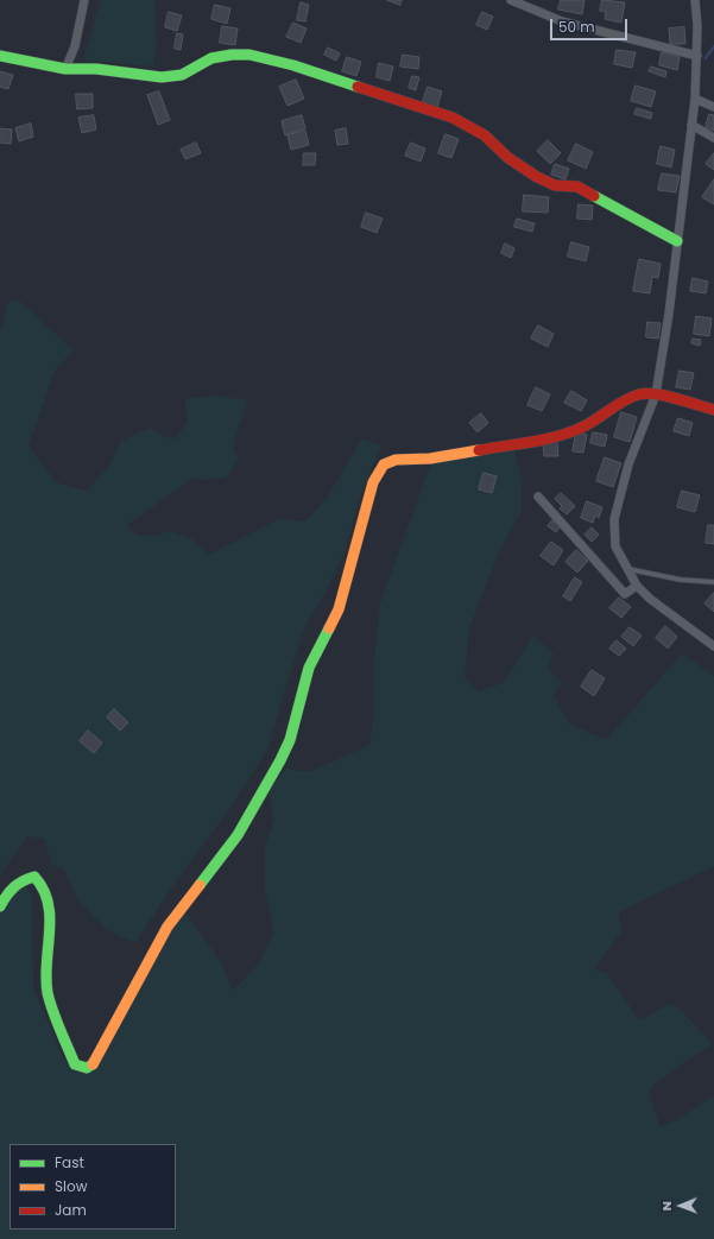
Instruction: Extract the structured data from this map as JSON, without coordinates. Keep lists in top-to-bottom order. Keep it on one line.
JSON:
{"legend":["Fast","Slow","Jam"],"scale_bar":"50 m","north":"left"}
